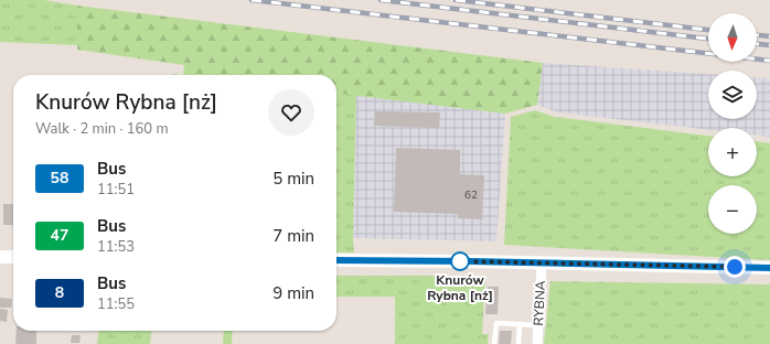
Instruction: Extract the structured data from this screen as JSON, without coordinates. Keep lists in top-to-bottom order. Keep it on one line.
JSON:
{"streets":{"street":["RYBNA"]},"places":["Knurów Rybna [nż]"],"lines":["bus line 58"],"house_numbers":["62"],"north":"bottom","page":{"map_buttons":["+","−"],"heading":["Knurów Rybna [nż]","Walk · 2 min · 160 m"],"list":[{"mark":"58","name":"Bus","note":"11:51","value":"5 min"},{"mark":"47","name":"Bus","note":"11:53","value":"7 min"},{"mark":"8","name":"Bus","note":"11:55","value":"9 min"}]}}
